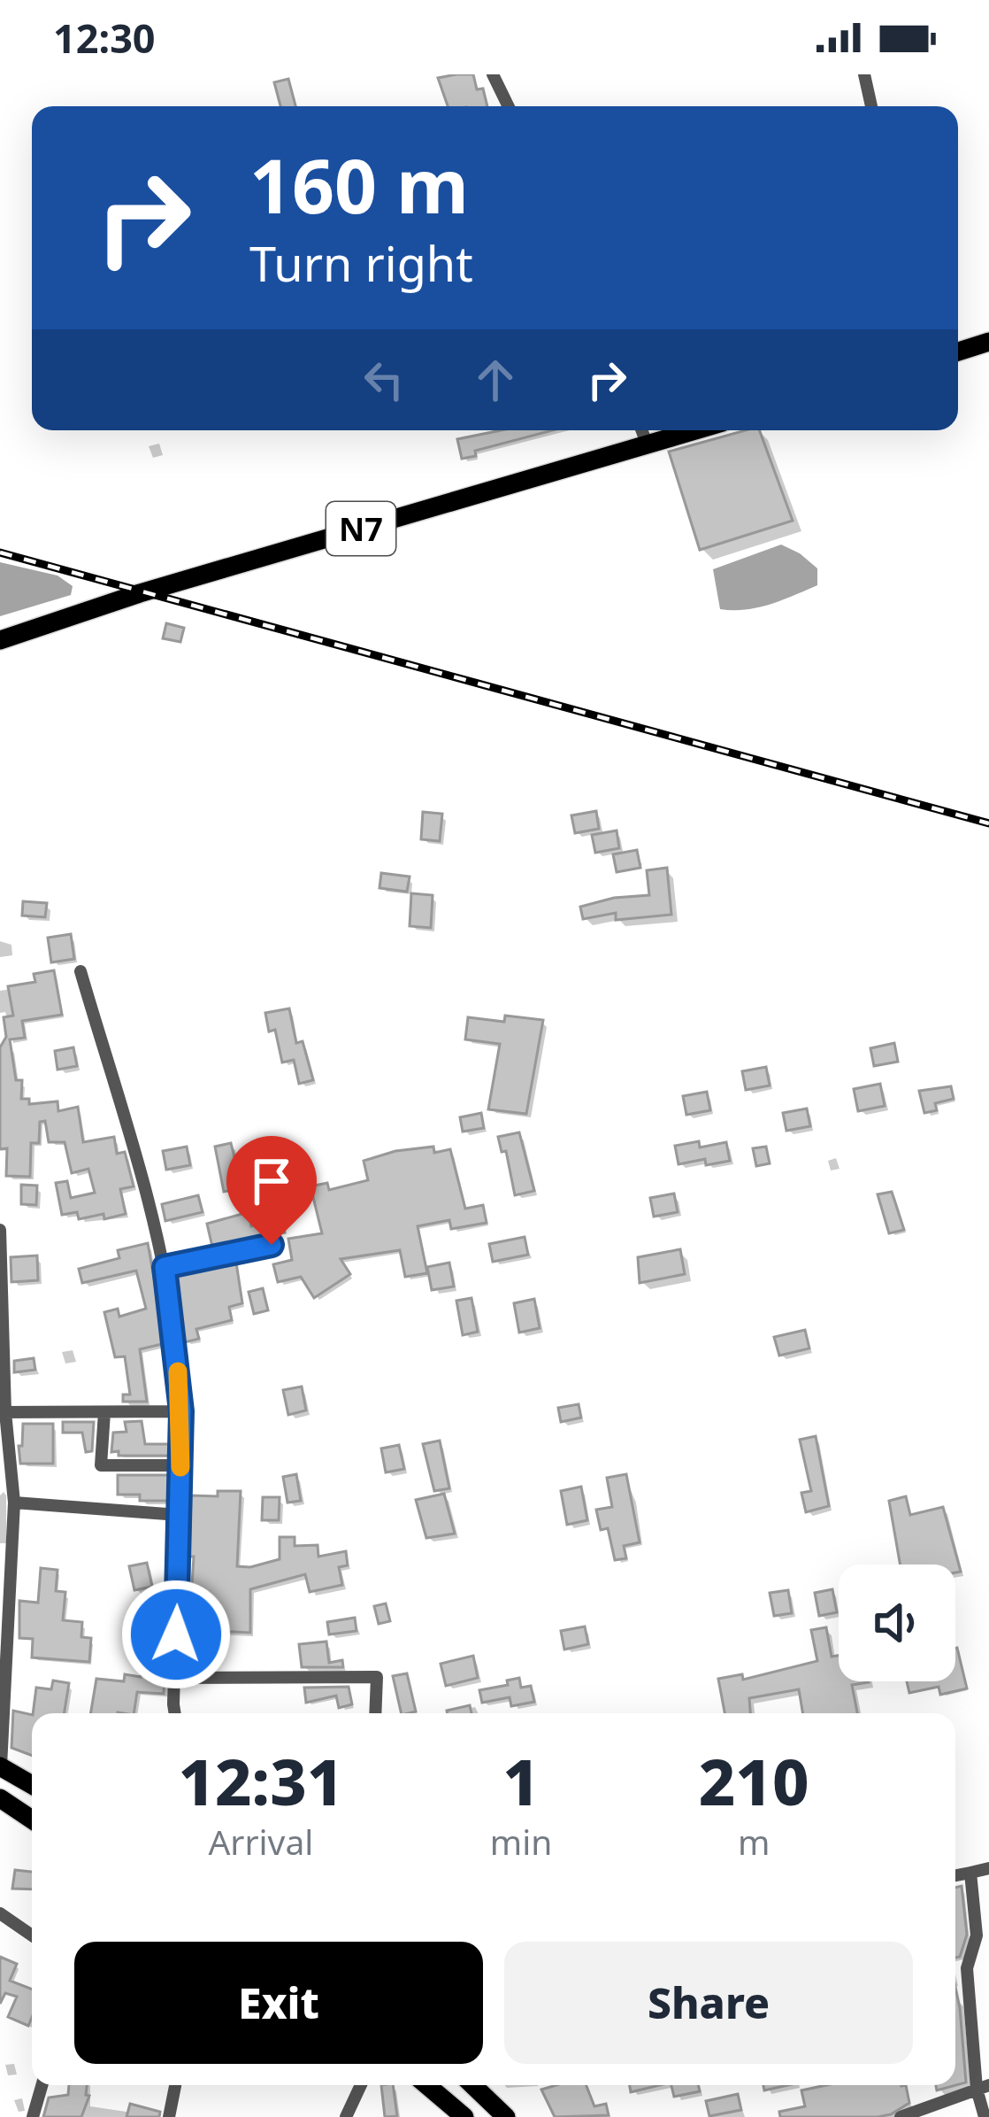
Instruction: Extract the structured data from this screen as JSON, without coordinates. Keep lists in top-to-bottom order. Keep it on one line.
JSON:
{"streets":{"highway":["N7"]},"page":{"status":"12:30","turn":["160 m","Turn right"],"eta":["12:31","Arrival","1","min","210","m"],"buttons":["Exit","Share"]}}
